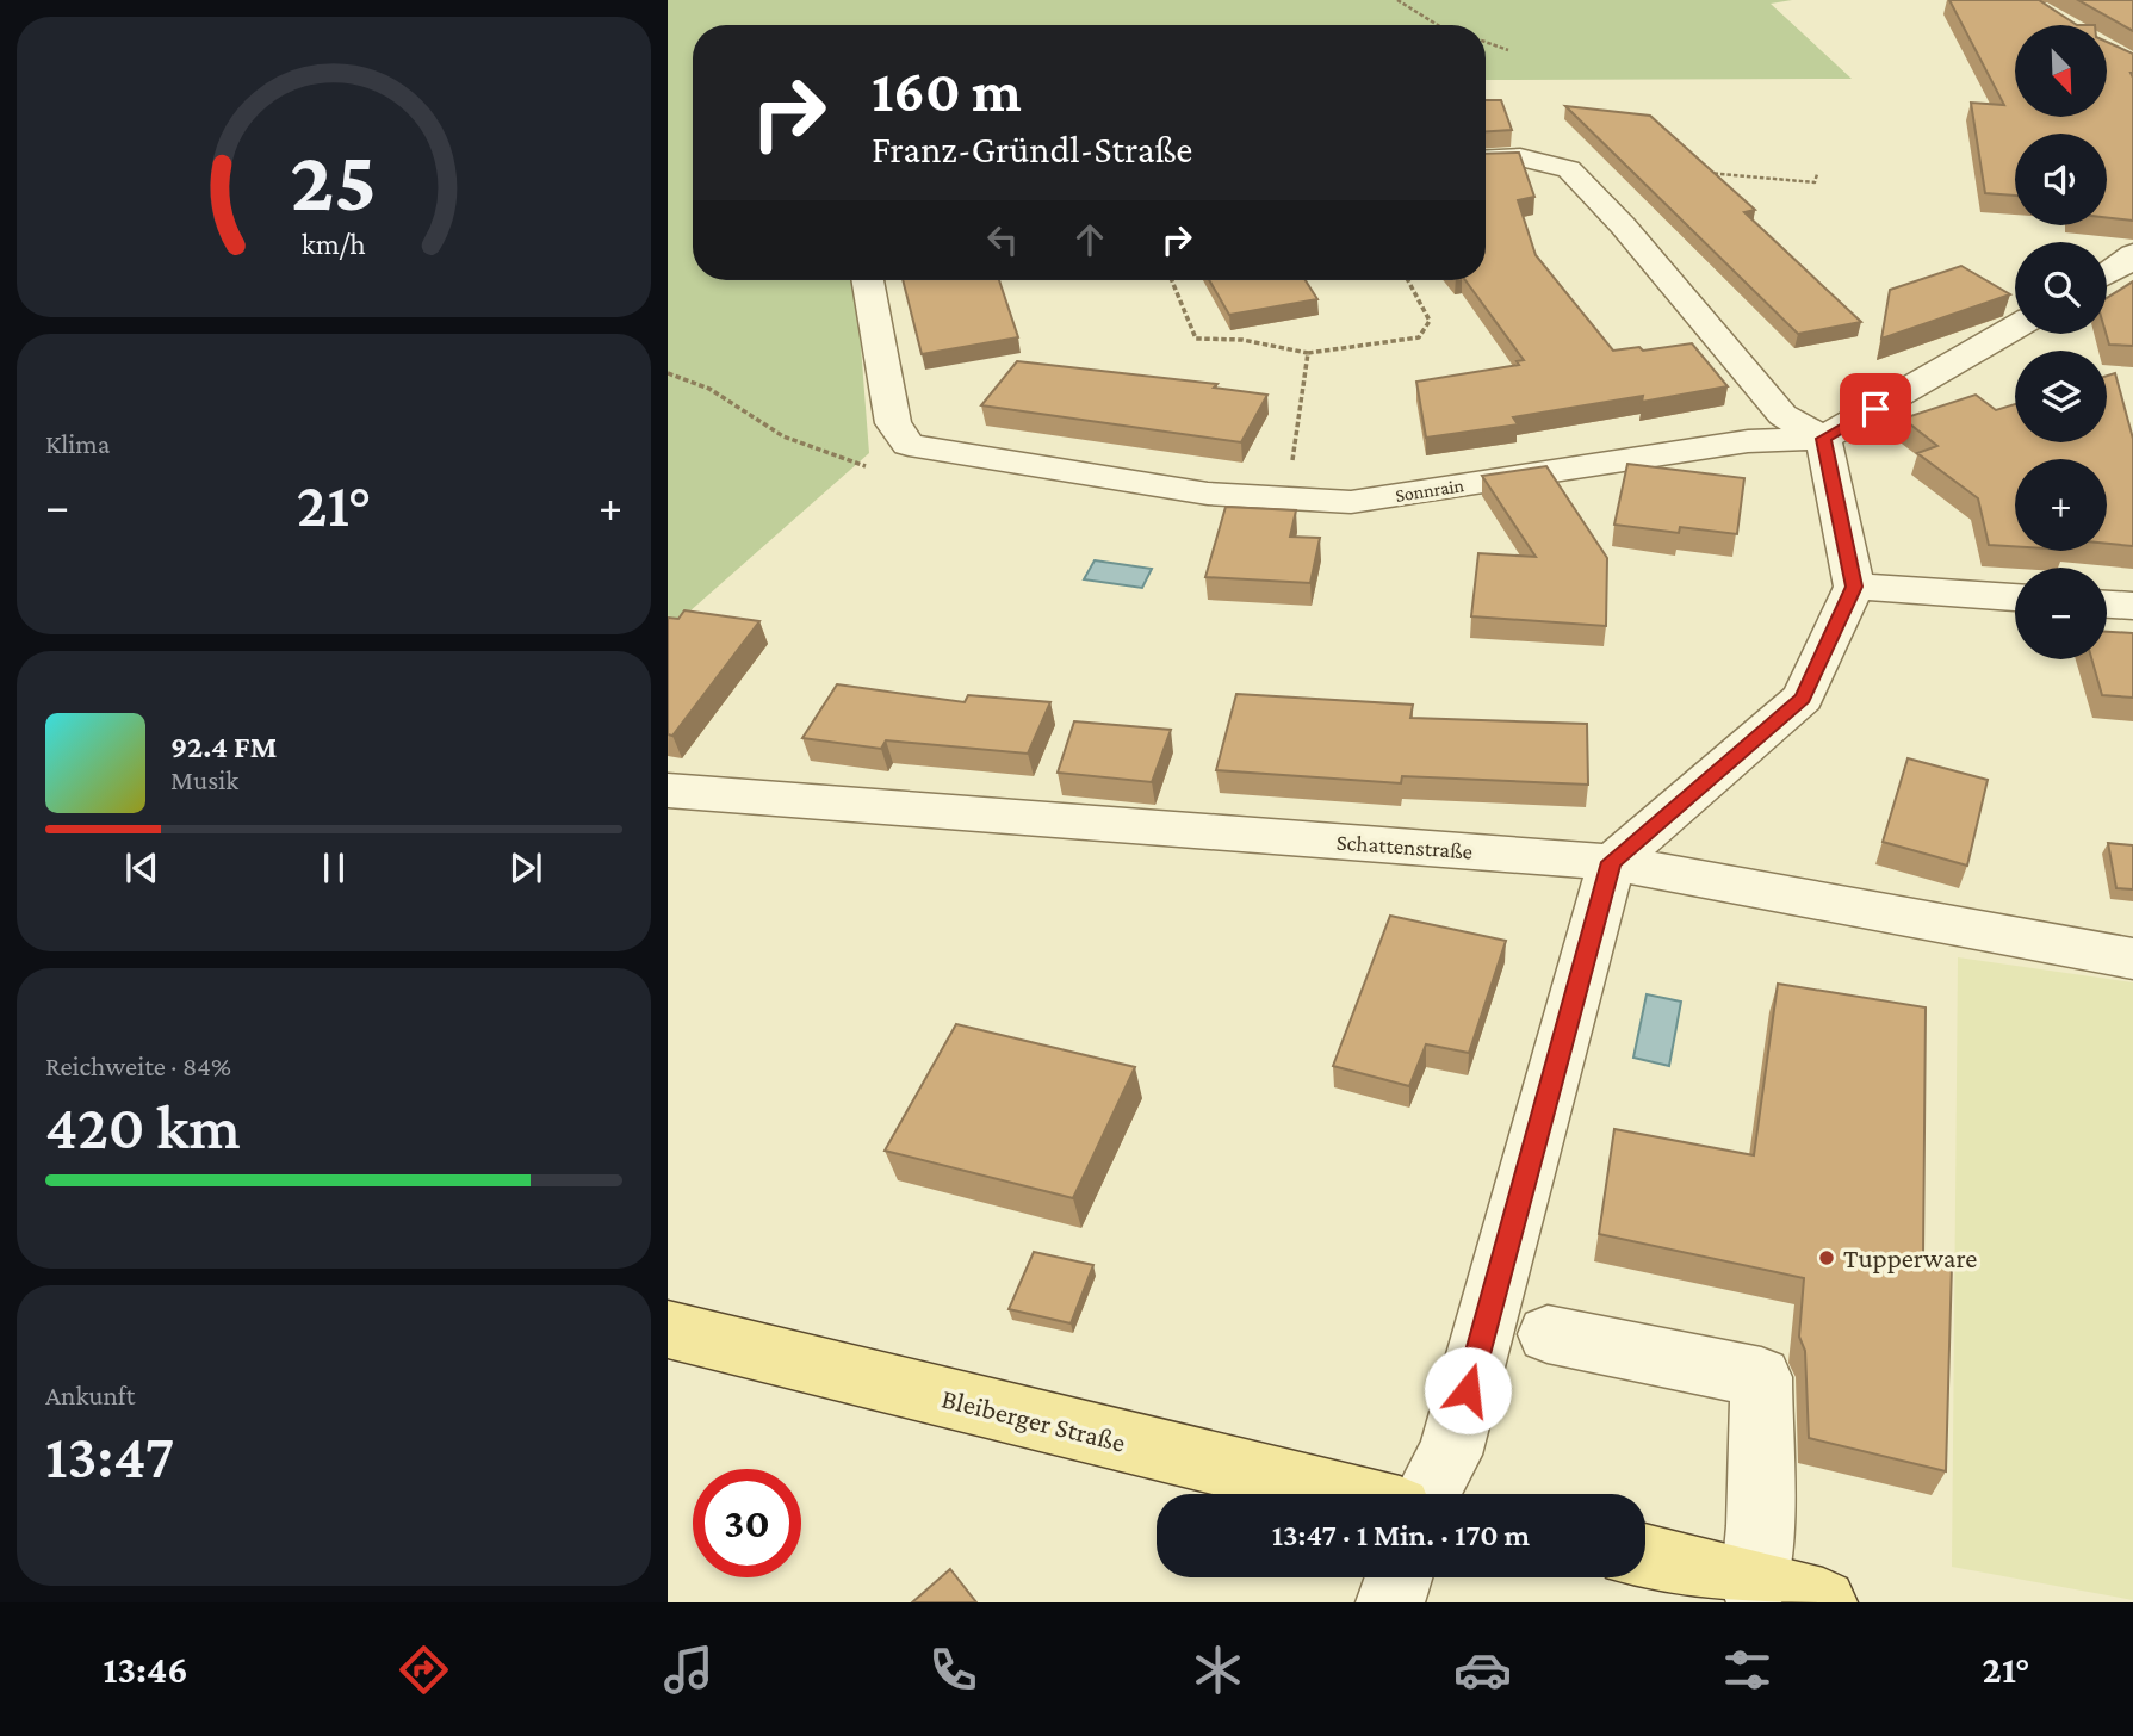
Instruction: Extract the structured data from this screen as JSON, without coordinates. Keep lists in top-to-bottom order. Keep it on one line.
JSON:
{"streets":{"main road":["Bleiberger Straße"],"street":["Sonnrain","Schattenstraße"]},"places":["Tupperware"],"north":"bottom right","page":{"map_buttons":["+","−"],"turn":["160 m","Franz-Gründl-Straße"],"tile":["Klima",["Reichweite · 84%","420 km"],["Ankunft","13:47"]],"heat":["−","21°","+"],"song":["92.4 FM","Musik"],"limit":"30","trip":"13:47 · 1 Min. · 170 m","tabs":["13:46","21°"],"gauge":["25","km/h"]}}
